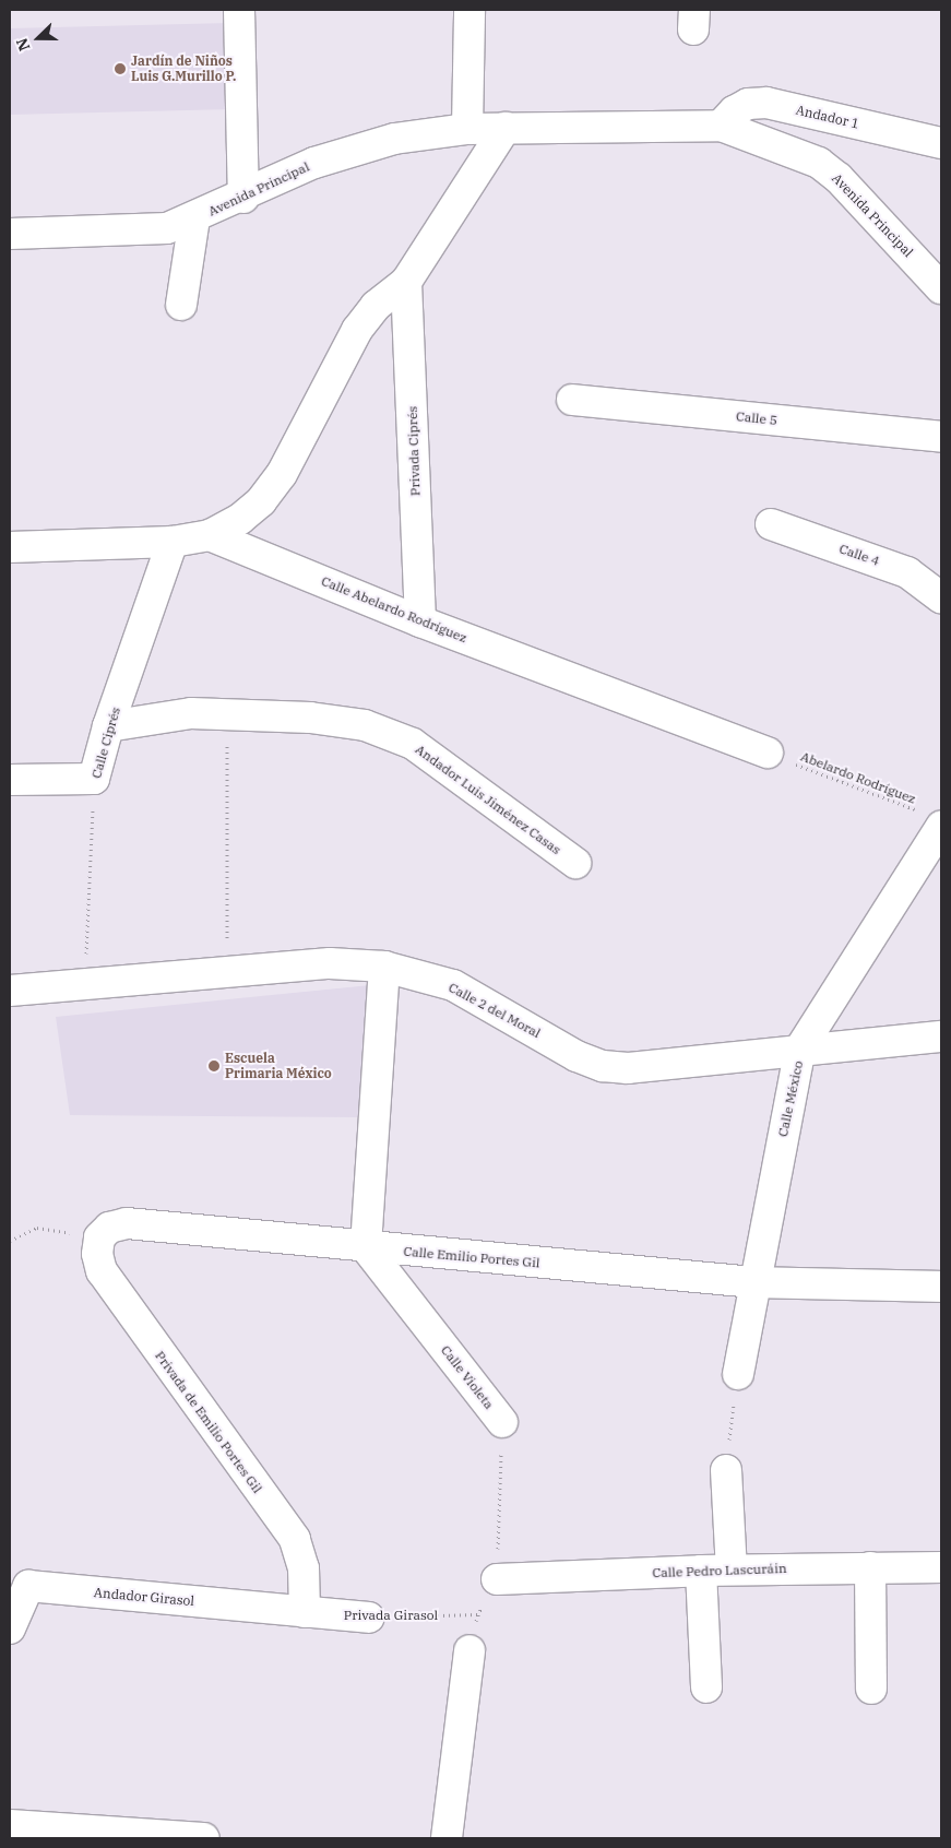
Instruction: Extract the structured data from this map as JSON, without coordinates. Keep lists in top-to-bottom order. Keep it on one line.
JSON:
{"streets":{"street":["Andador 1","Avenida Principal","Calle 5","Privada Ciprés","Calle 4","Calle Abelardo Rodríguez","Calle Ciprés","Andador Luis Jiménez Casas","Calle 2 del Moral","Calle México","Calle Emilio Portes Gil","Calle Violeta","Privada de Emilio Portes Gil","Calle Pedro Lascuráin","Andador Girasol","Privada Girasol"],"path":["Abelardo Rodríguez"]},"crossings":[["Andador 1","Avenida Principal"],["Privada Ciprés","Calle Abelardo Rodríguez"],["Calle Abelardo Rodríguez","Abelardo Rodríguez"],["Calle Ciprés","Andador Luis Jiménez Casas"],["Calle Ciprés","Calle 2 del Moral"],["Abelardo Rodríguez","Calle México"],["Calle 2 del Moral","Calle México"],["Calle México","Calle Emilio Portes Gil"],["Calle Emilio Portes Gil","Calle Violeta"],["Calle Emilio Portes Gil","Privada de Emilio Portes Gil"],["Calle Violeta","Calle Pedro Lascuráin"],["Calle Violeta","Privada Girasol"],["Privada de Emilio Portes Gil","Andador Girasol"],["Privada de Emilio Portes Gil","Privada Girasol"],["Andador Girasol","Privada Girasol"]],"places":["Jardín de Niños Luis G.Murillo P.","Escuela Primaria México"],"north":"left"}
